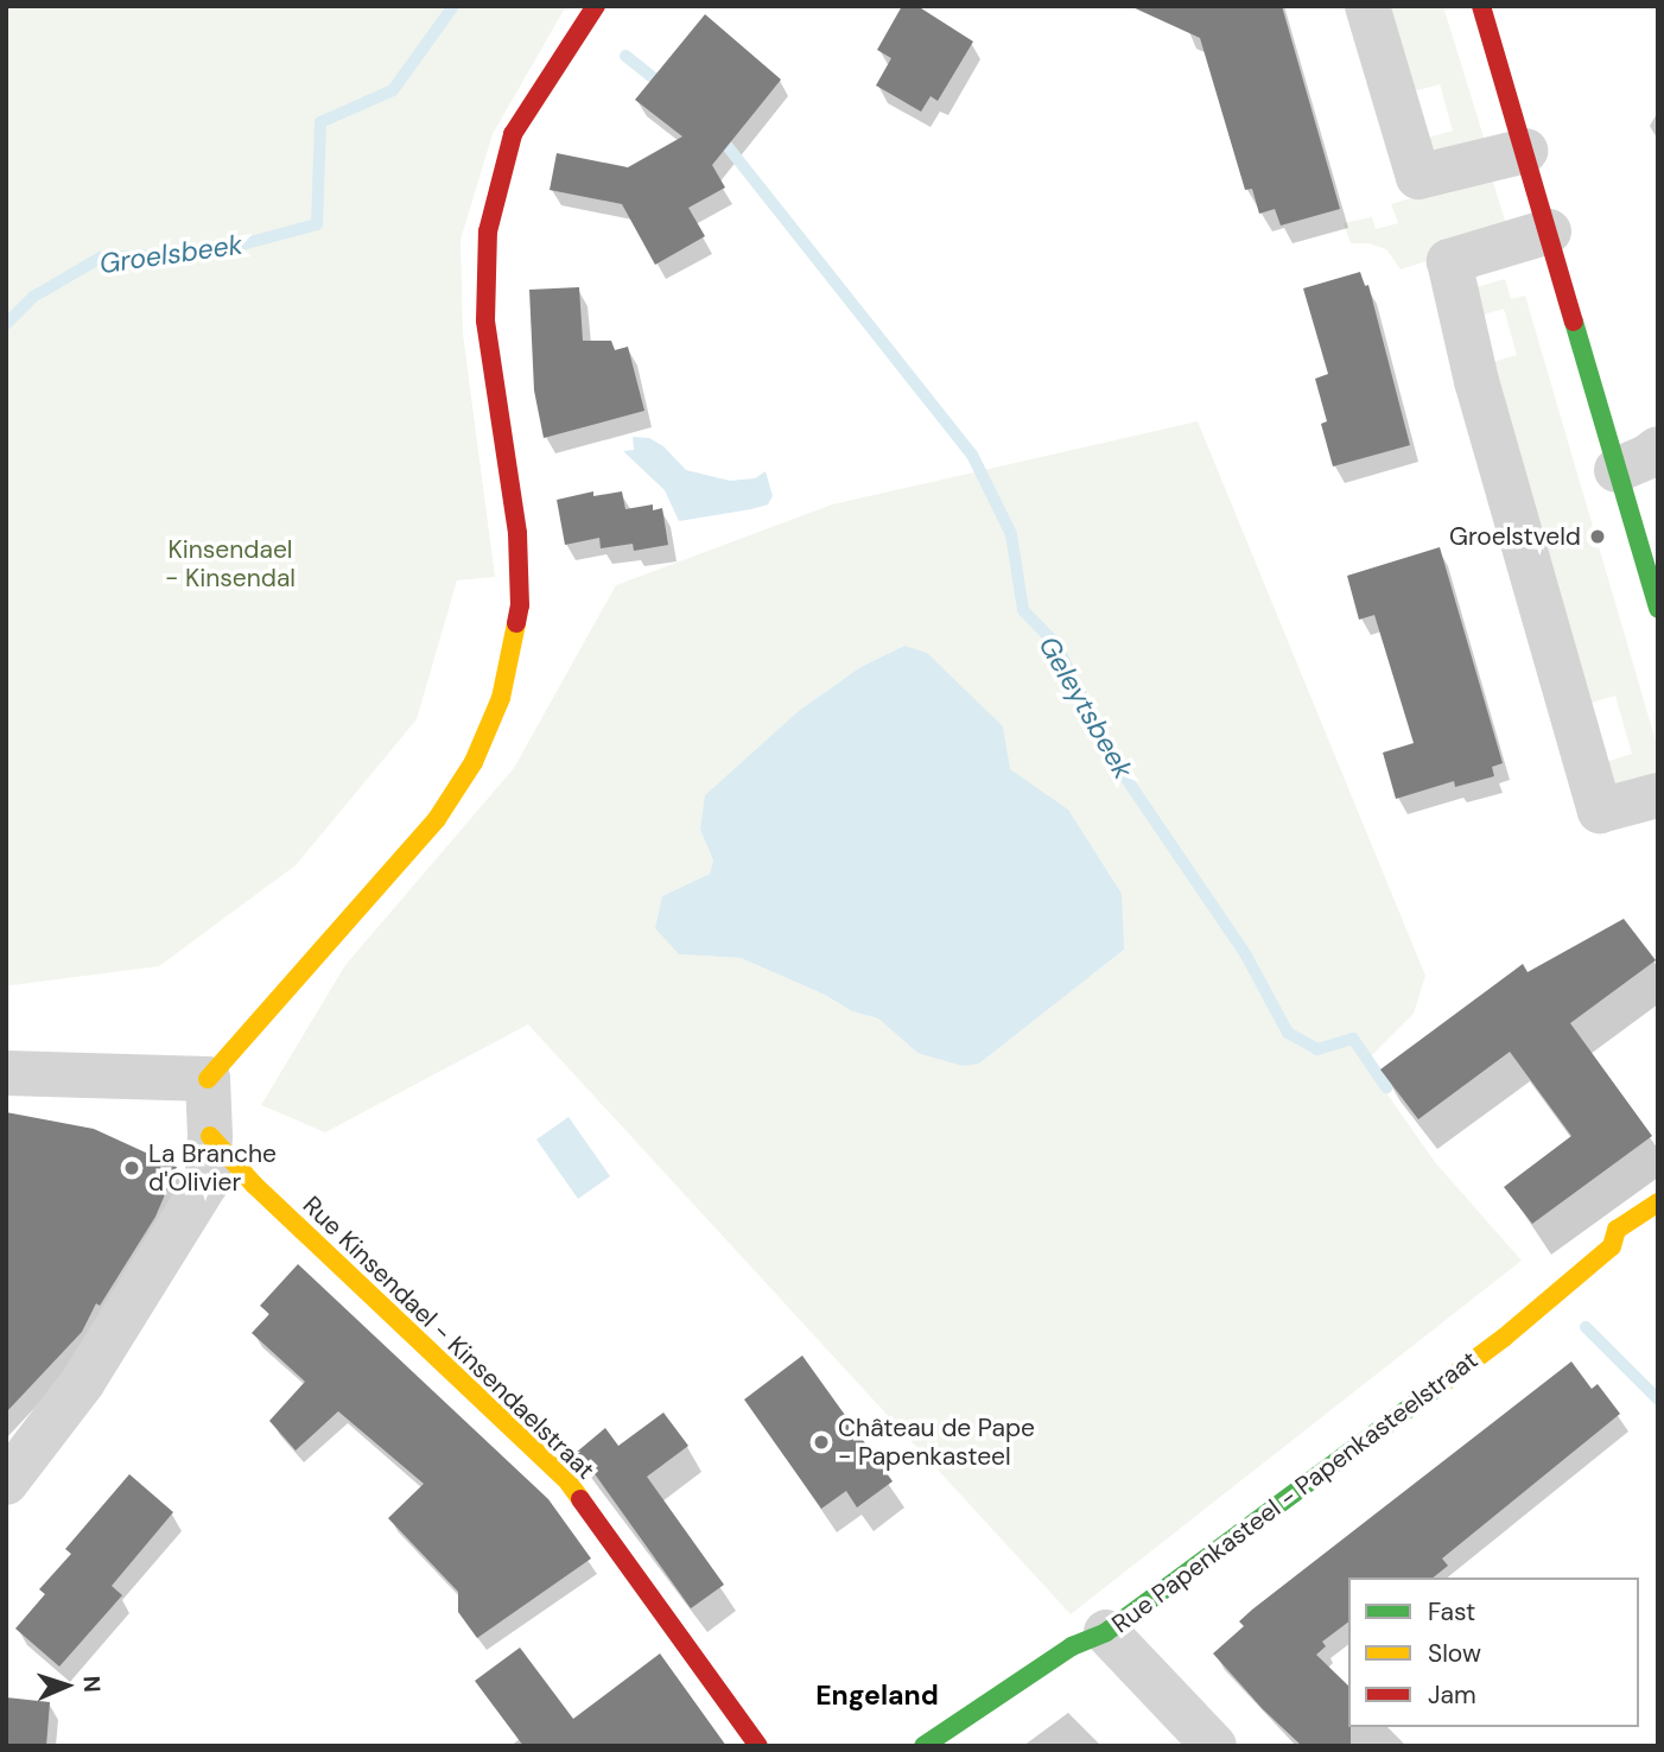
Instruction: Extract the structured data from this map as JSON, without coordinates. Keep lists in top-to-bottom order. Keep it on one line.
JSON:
{"streets":{"street":["Rue Kinsendael - Kinsendaelstraat","Rue Papenkasteel - Papenkasteelstraat"]},"districts":["Engeland"],"water":["Groelsbeek","Geleytsbeek"],"parks":["Kinsendael - Kinsendal"],"places":["Groelstveld","La Branche d'Olivier","Château de Pape - Papenkasteel"],"legend":["Fast","Slow","Jam"],"north":"right"}
